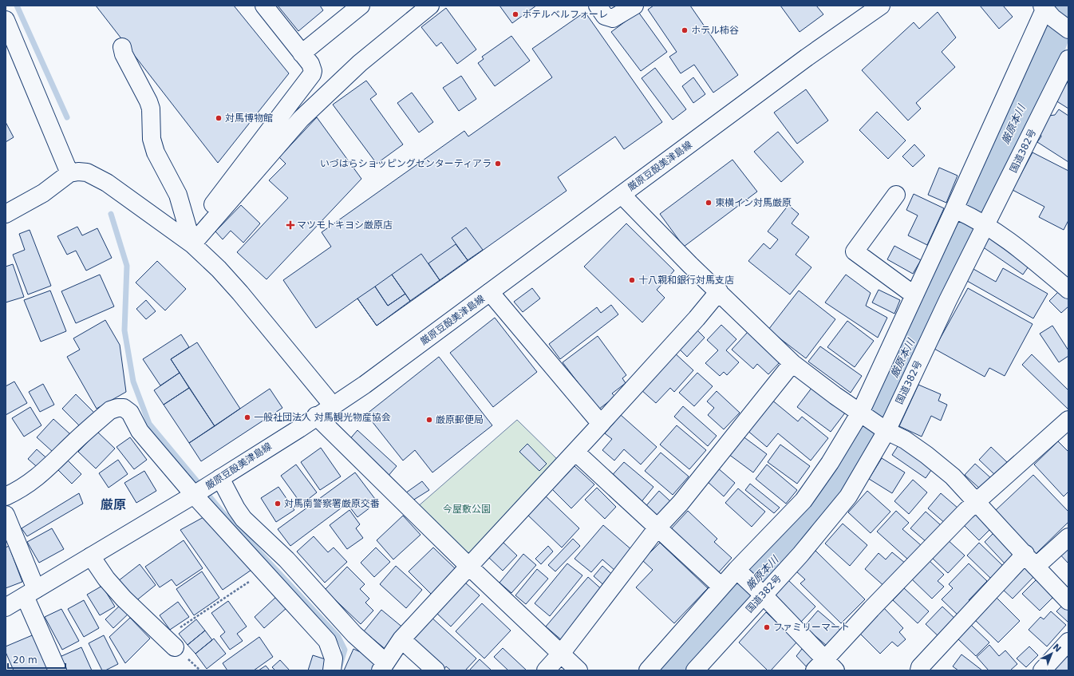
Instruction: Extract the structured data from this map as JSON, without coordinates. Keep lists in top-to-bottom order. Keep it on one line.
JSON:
{"streets":{"main road":["国道382号","厳原豆酘美津島線"]},"districts":["厳原"],"water":["厳原本川"],"parks":["今屋敷公園"],"places":{"other":["ホテルベルフォーレ","ホテル柿谷","対馬博物館","いづはらショッピングセンターティアラ","東横イン対馬厳原","十八親和銀行対馬支店","一般社団法人 対馬観光物産協会","厳原郵便局","対馬南警察署厳原交番","ファミリーマート"],"health":["マツモトキヨシ厳原店"]},"scale_bar":"20 m","north":"top right"}
